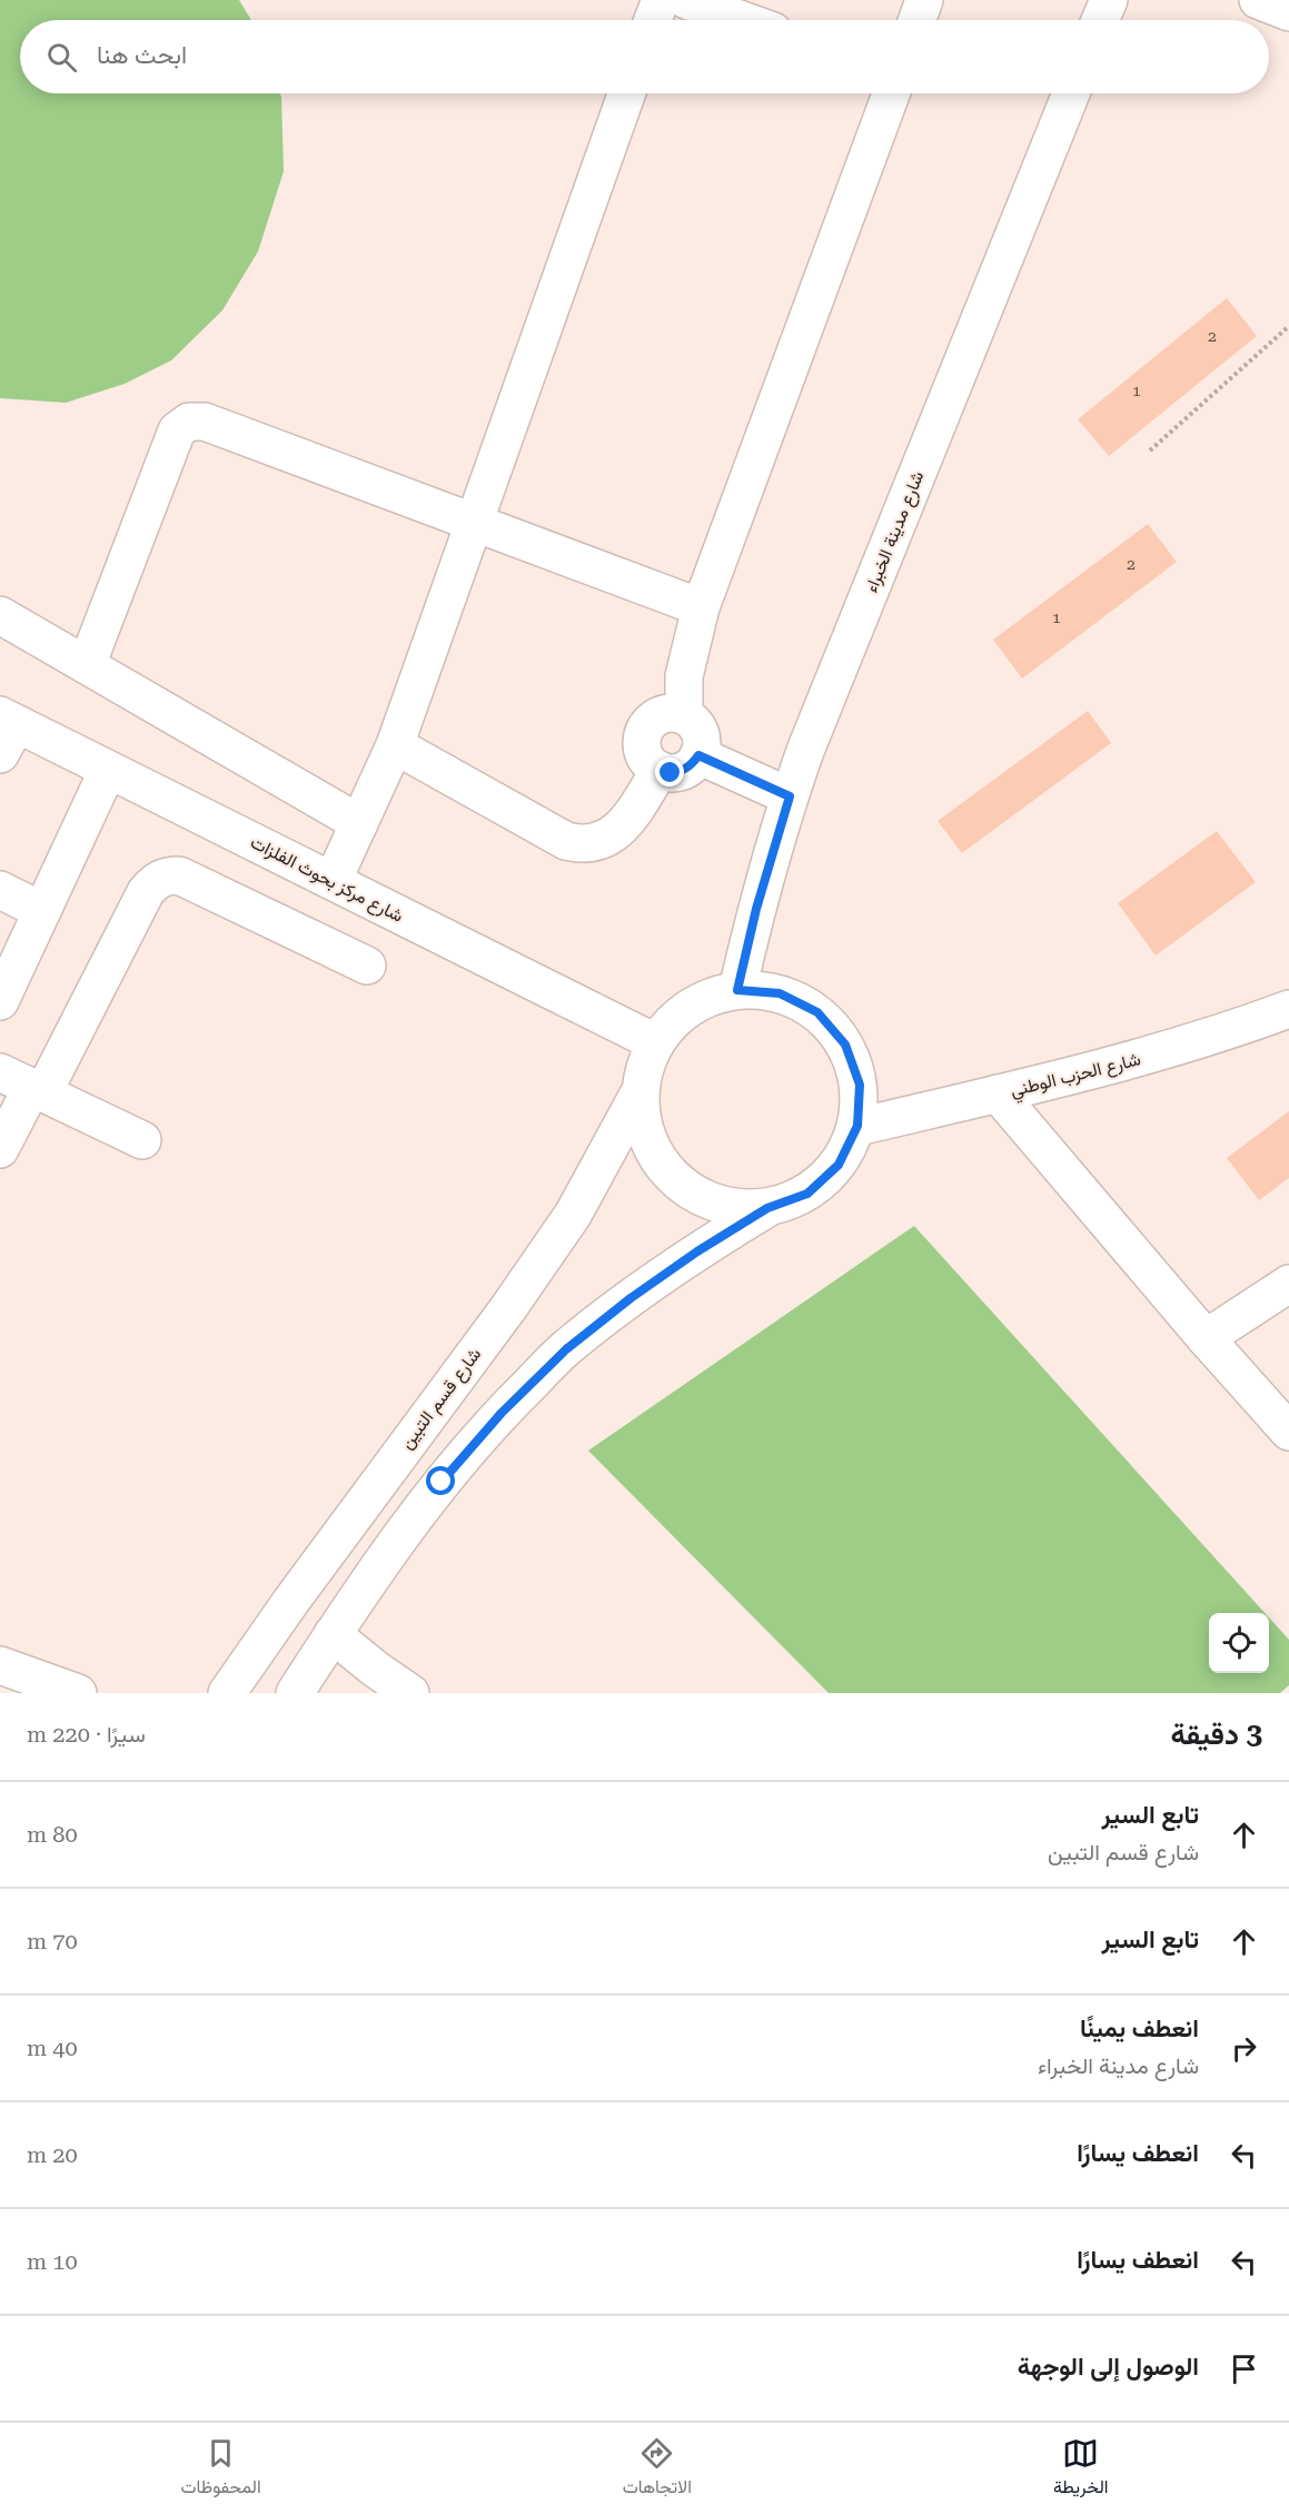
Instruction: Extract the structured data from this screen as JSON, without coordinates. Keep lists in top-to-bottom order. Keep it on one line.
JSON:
{"streets":{"street":["شارع مدينة الخبراء","شارع مركز بحوث الفلزات","شارع الحزب الوطني","شارع قسم التبين"]},"crossings":[["شارع مدينة الخبراء","شارع مركز بحوث الفلزات"],["شارع مدينة الخبراء","شارع الحزب الوطني"],["شارع مدينة الخبراء","شارع قسم التبين"],["شارع مركز بحوث الفلزات","شارع الحزب الوطني"],["شارع مركز بحوث الفلزات","شارع قسم التبين"],["شارع الحزب الوطني","شارع قسم التبين"]],"house_numbers":["2","1","2","1"],"page":{"search":"ابحث هنا","heading":["3 دقيقة","سيرًا · 220 m"],"list":[["تابع السير","شارع قسم التبين","80 m"],["تابع السير","70 m"],["انعطف يمينًا","شارع مدينة الخبراء","40 m"],["انعطف يسارًا","20 m"],["انعطف يسارًا","10 m"],"الوصول إلى الوجهة"],"nav":["الخريطة","الاتجاهات","المحفوظات"]}}
